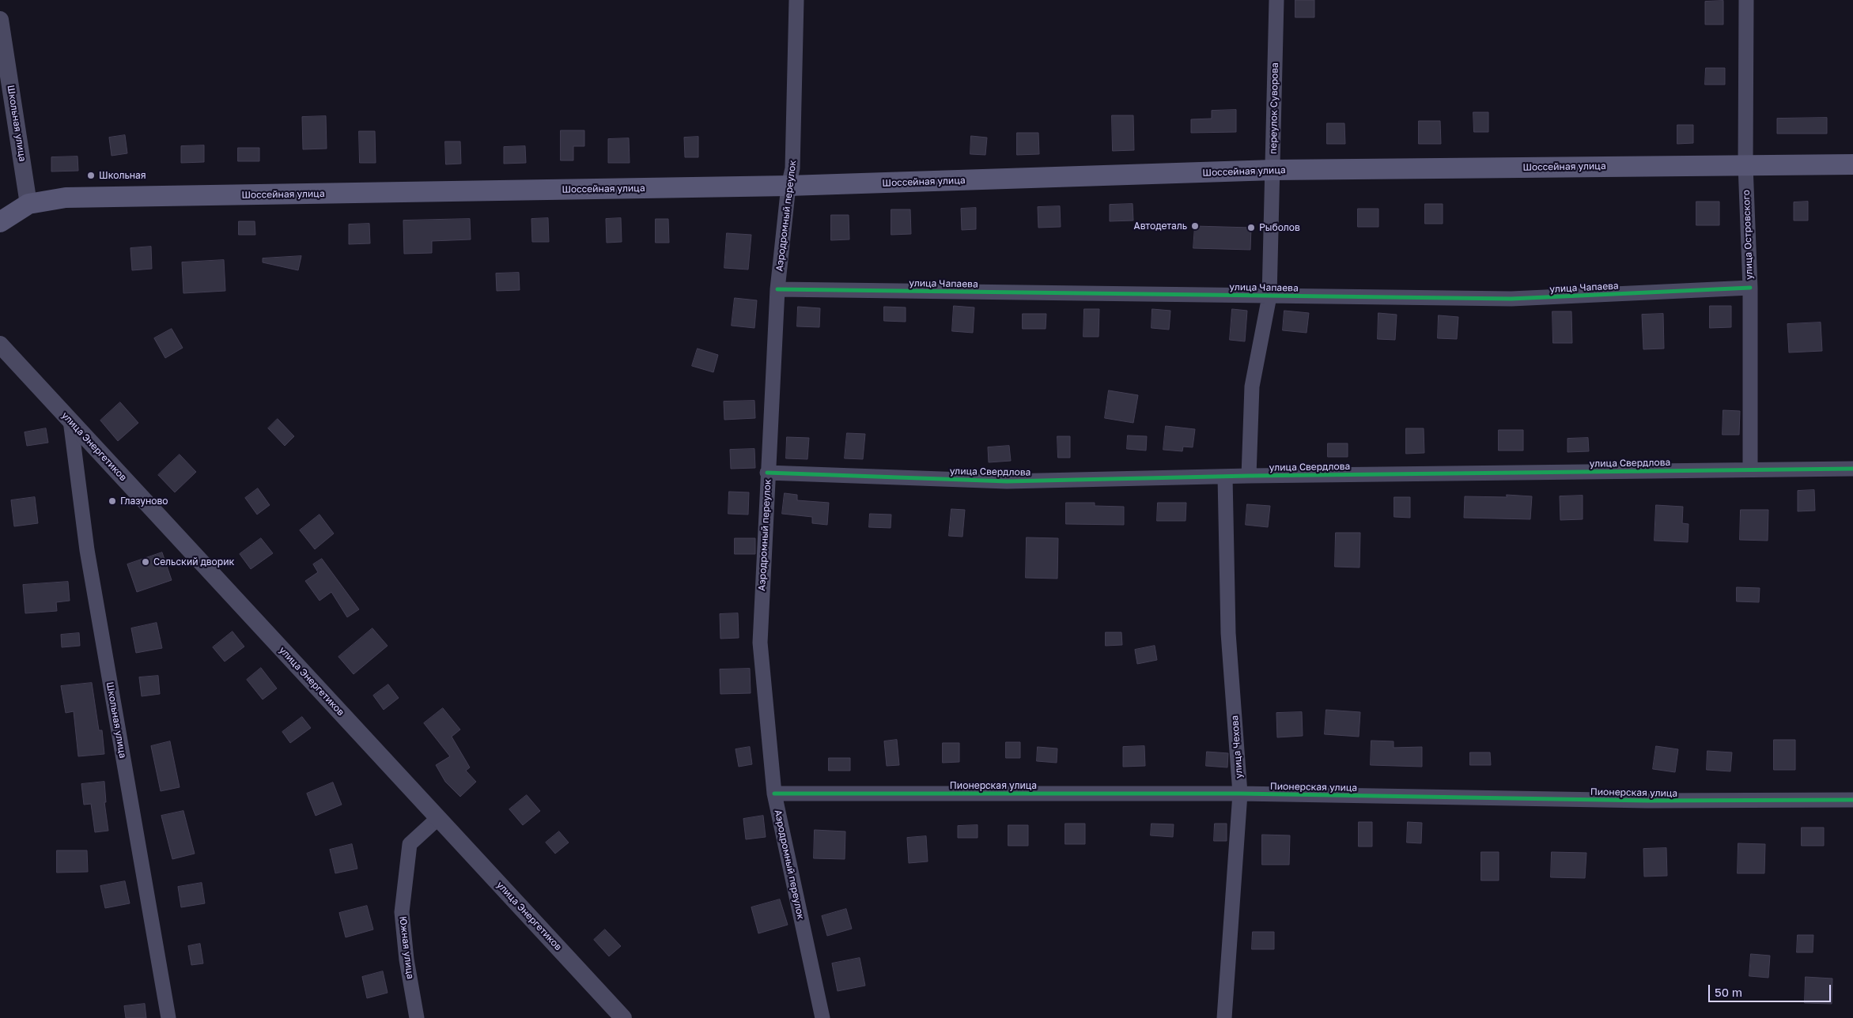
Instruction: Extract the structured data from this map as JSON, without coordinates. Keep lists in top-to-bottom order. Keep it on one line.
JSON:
{"streets":{"main road":["Шоссейная улица"],"street":["переулок Суворова","Школьная улица","Аэродромный переулок","улица Островского","улица Чапаева","улица Энергетиков","улица Свердлова","улица Чехова","Пионерская улица","Южная улица"]},"crossings":[["переулок Суворова","Шоссейная улица"],["переулок Суворова","улица Чапаева"],["переулок Суворова","улица Свердлова"],["Школьная улица","Шоссейная улица"],["Школьная улица","улица Энергетиков"],["Шоссейная улица","Аэродромный переулок"],["Шоссейная улица","улица Островского"],["Аэродромный переулок","улица Чапаева"],["Аэродромный переулок","улица Свердлова"],["Аэродромный переулок","Пионерская улица"],["улица Островского","улица Чапаева"],["улица Островского","улица Свердлова"],["улица Энергетиков","Южная улица"],["улица Свердлова","улица Чехова"],["улица Чехова","Пионерская улица"]],"places":["Школьная","Автодеталь","Рыболов","Глазуново","Сельский дворик"],"scale_bar":"50 m"}
